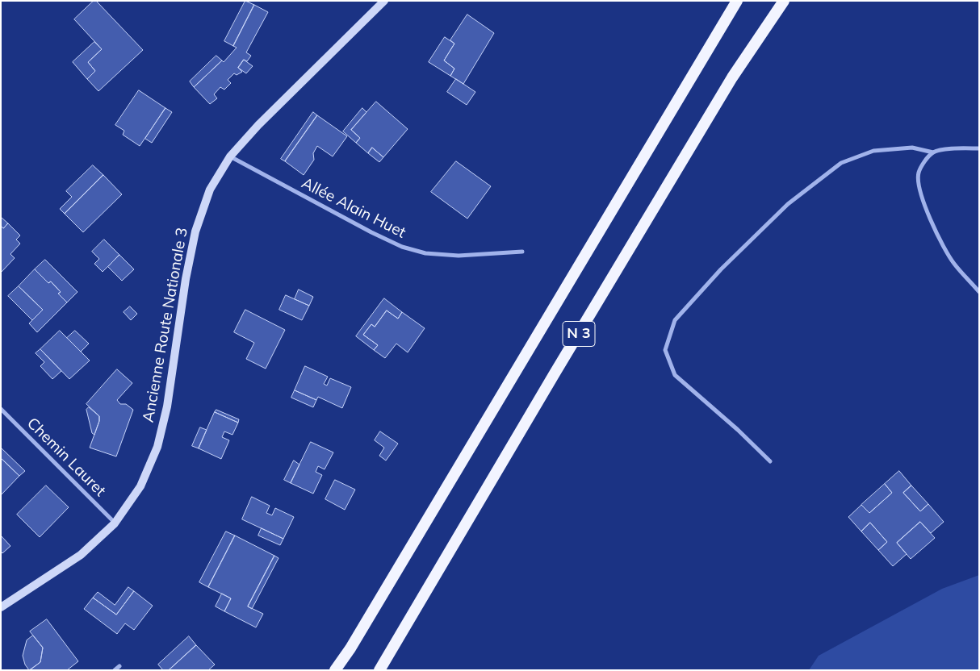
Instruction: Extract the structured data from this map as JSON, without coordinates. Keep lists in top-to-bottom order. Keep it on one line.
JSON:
{"streets":{"highway":["N 3"],"main road":["Ancienne Route Nationale 3"],"street":["Allée Alain Huet","Chemin Lauret"]},"crossings":[["Allée Alain Huet","Ancienne Route Nationale 3"],["Ancienne Route Nationale 3","Chemin Lauret"]]}
